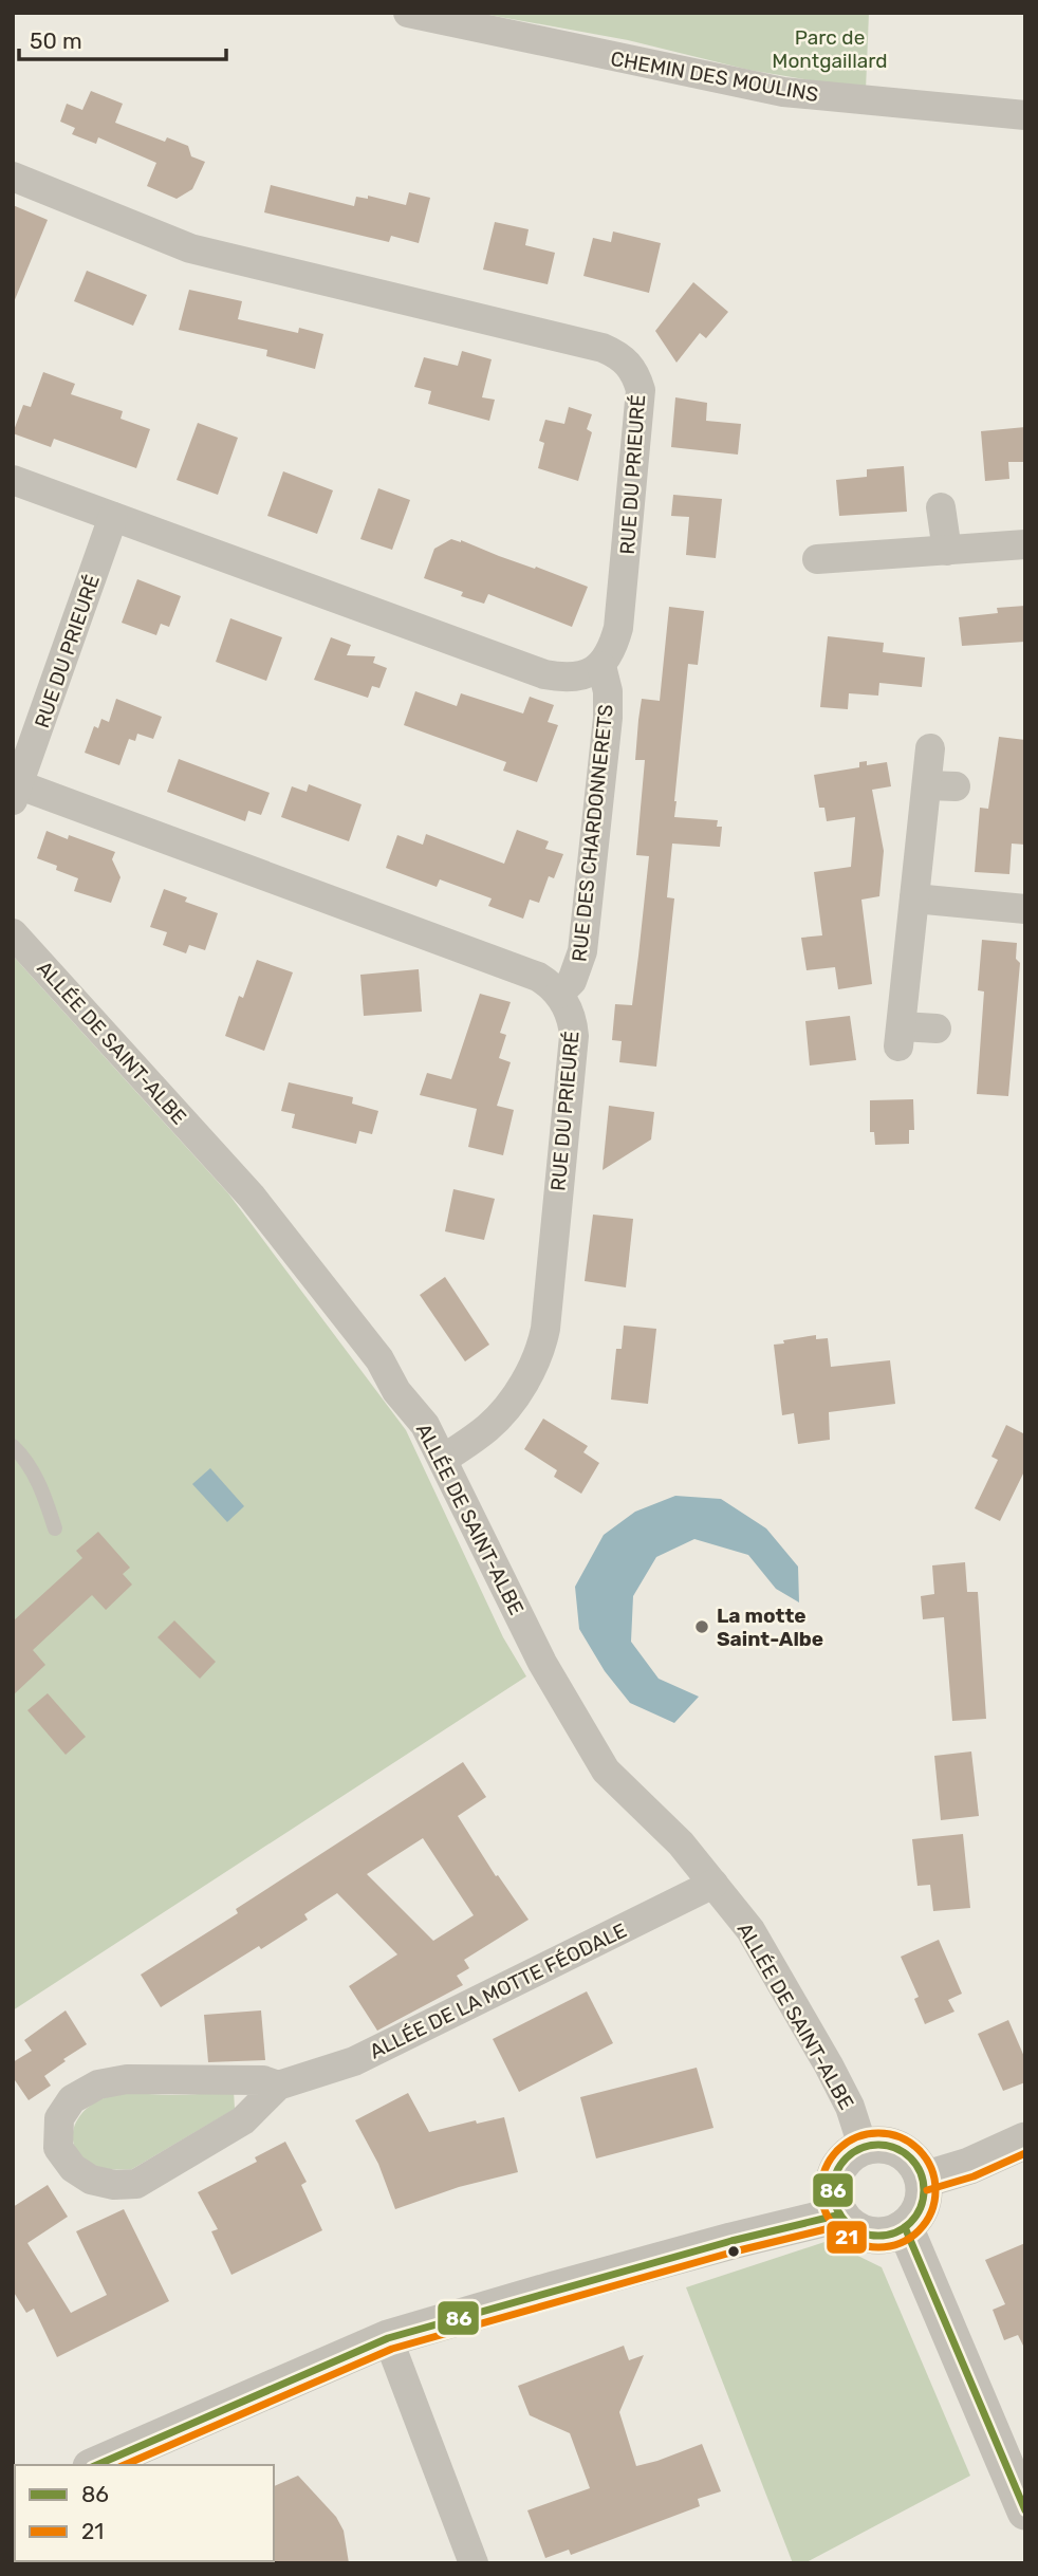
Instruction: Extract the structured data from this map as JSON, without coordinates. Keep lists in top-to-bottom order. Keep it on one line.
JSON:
{"streets":{"street":["CHEMIN DES MOULINS","RUE DU PRIEURÉ","RUE DES CHARDONNERETS","ALLÉE DE SAINT-ALBE","ALLÉE DE LA MOTTE FÉODALE"]},"crossings":[["RUE DU PRIEURÉ","RUE DES CHARDONNERETS"],["RUE DU PRIEURÉ","ALLÉE DE SAINT-ALBE"],["ALLÉE DE SAINT-ALBE","ALLÉE DE LA MOTTE FÉODALE"]],"parks":["Parc de Montgaillard"],"places":["La motte Saint-Albe"],"lines":["transit line 21","transit line 86"],"legend":["86","21"],"scale_bar":"50 m"}
